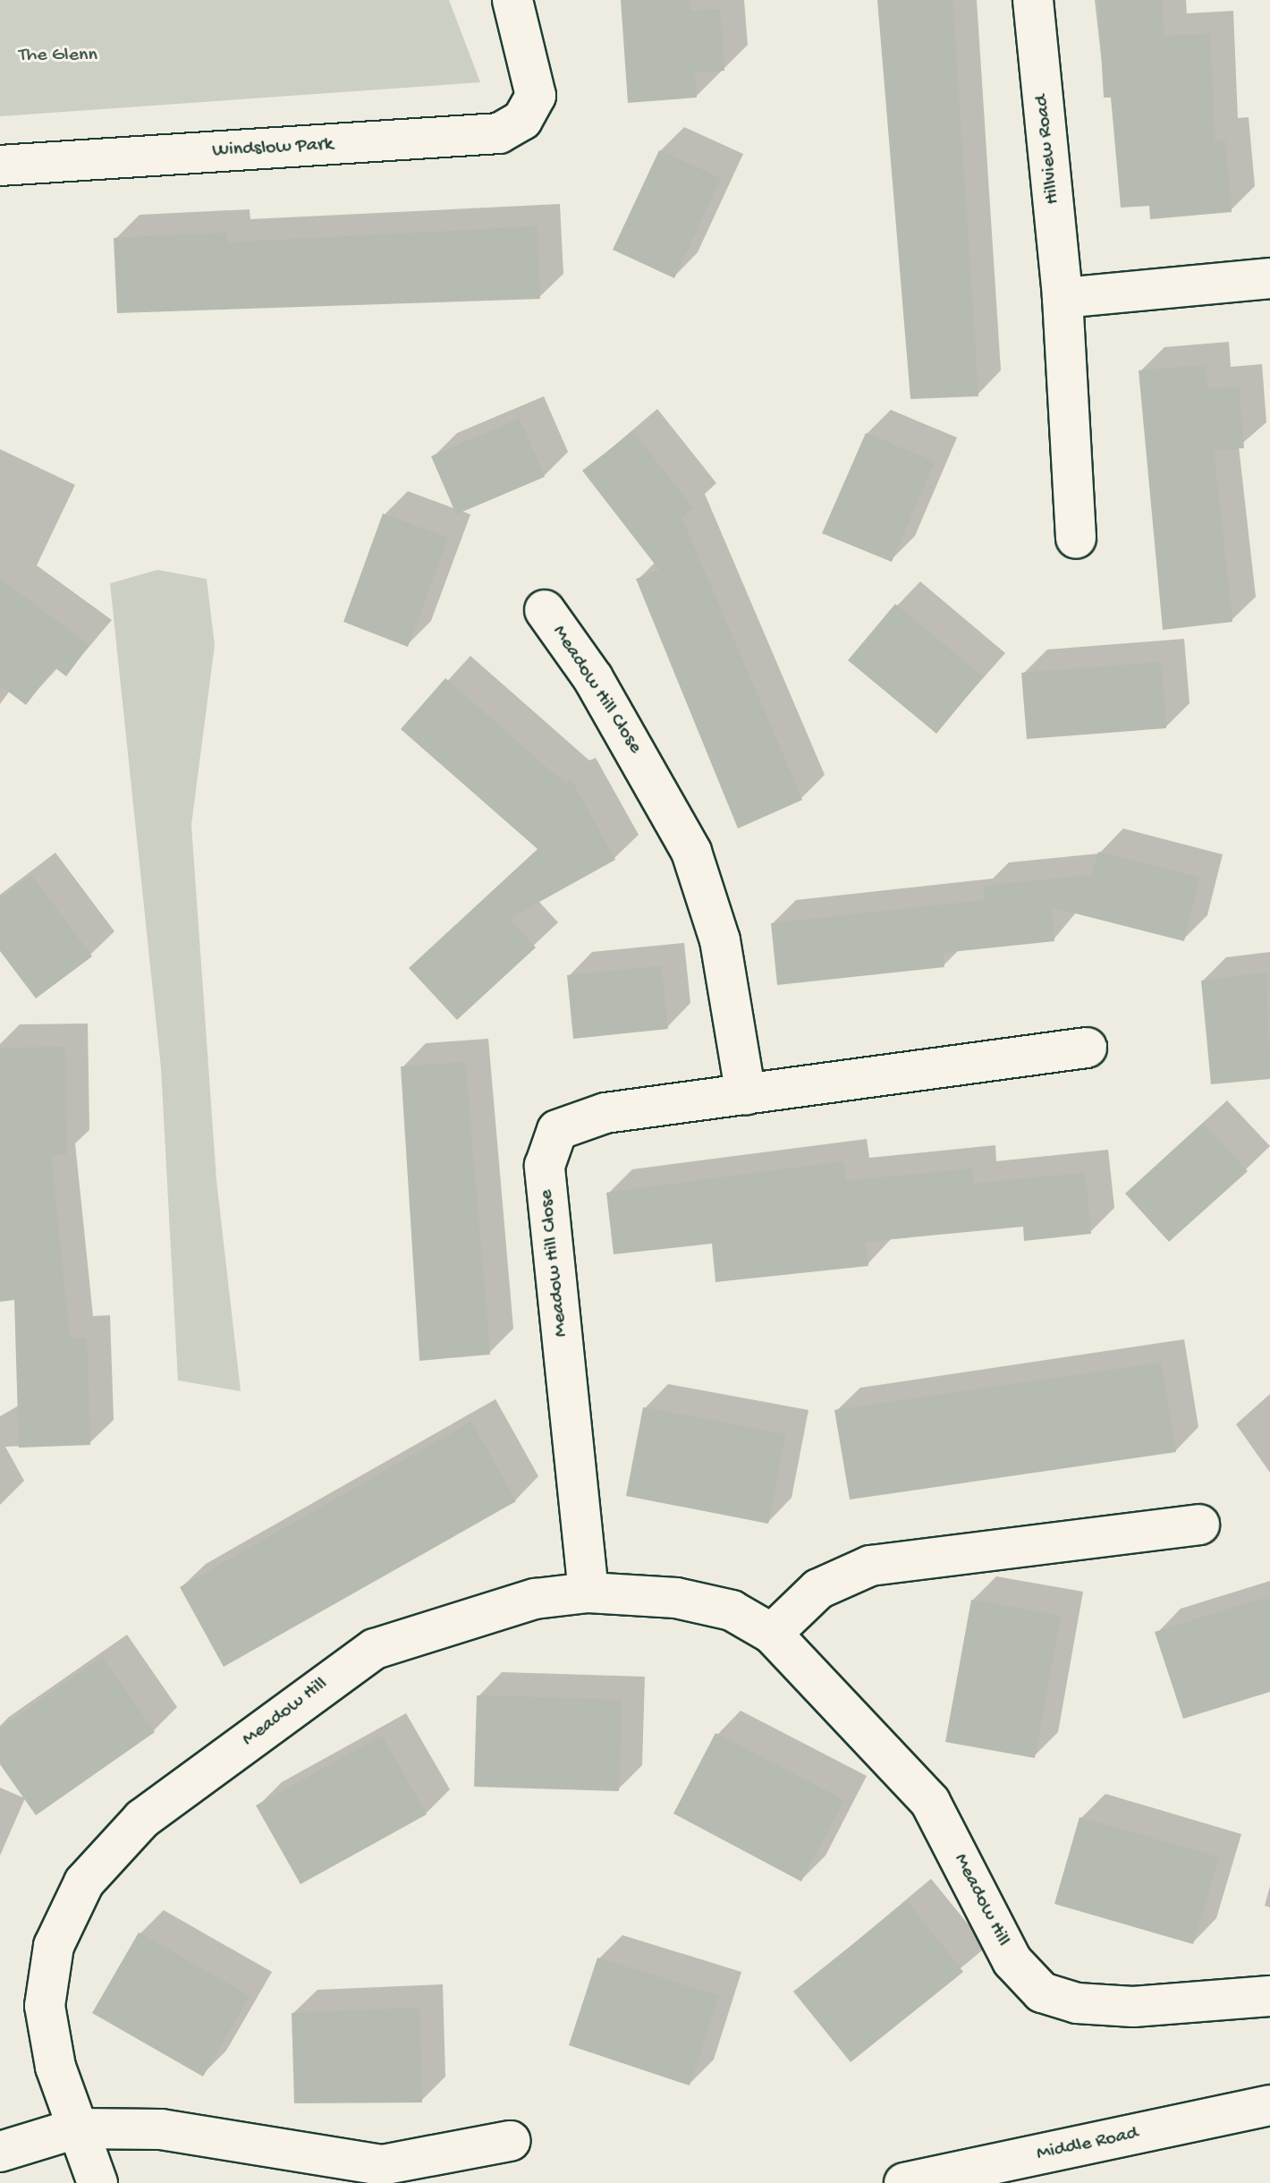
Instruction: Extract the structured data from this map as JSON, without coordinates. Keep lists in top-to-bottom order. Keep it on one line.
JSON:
{"streets":{"street":["Windslow Park","Hillview Road","Meadow Hill Close","Meadow Hill","Middle Road"]},"crossings":[["Meadow Hill Close","Meadow Hill"]],"parks":["The Glenn"]}
